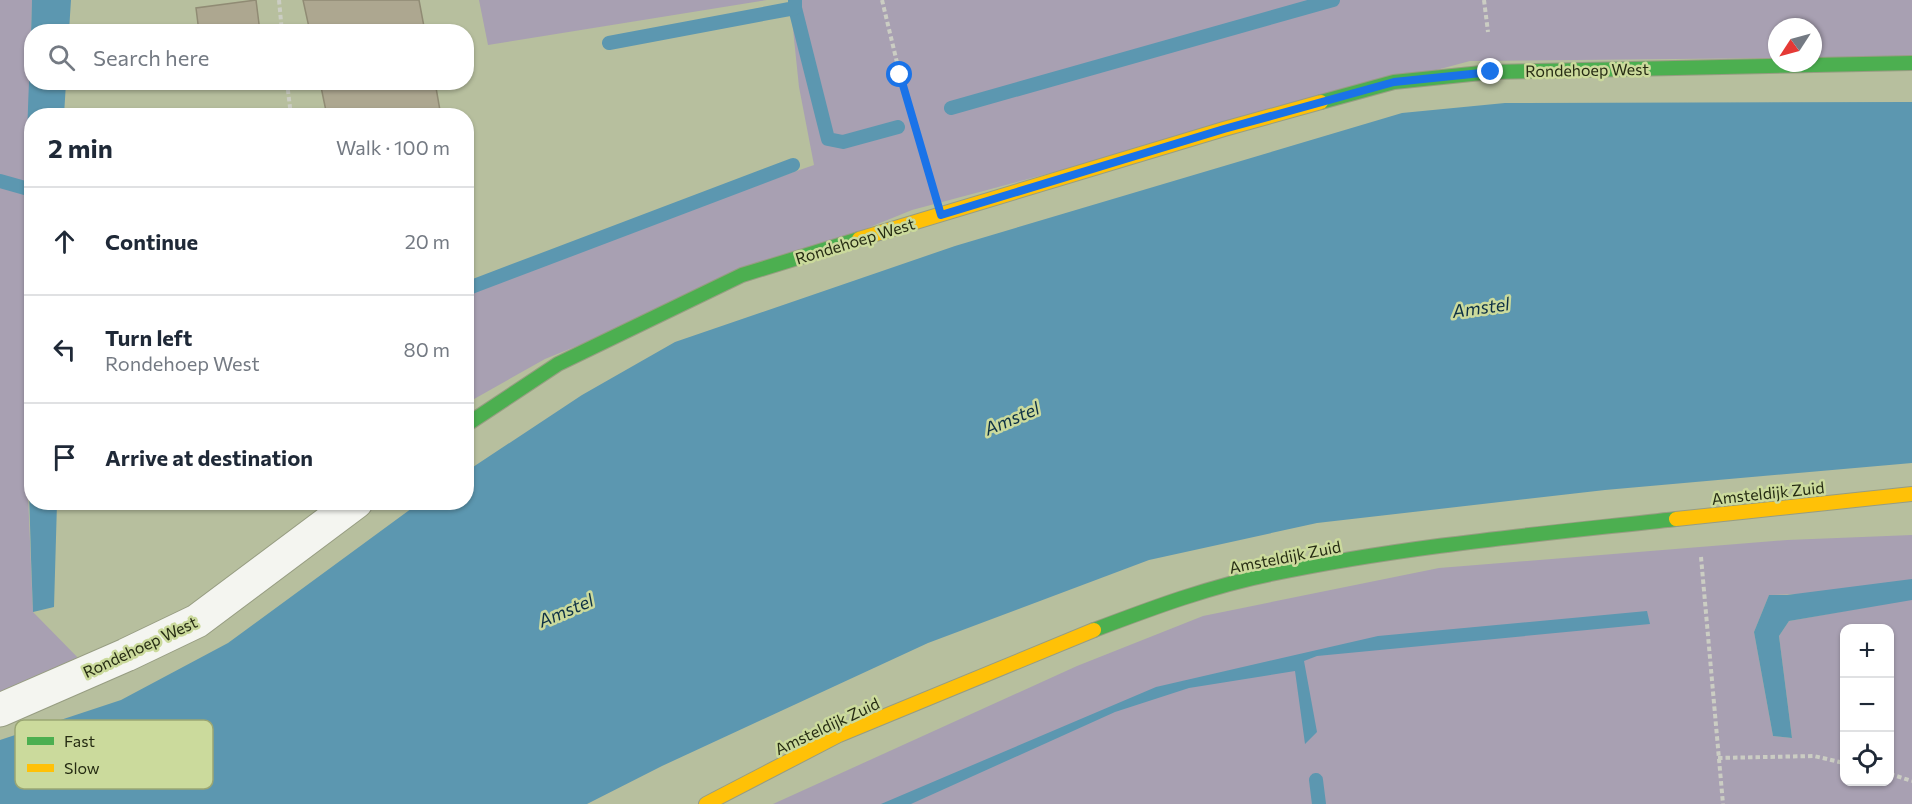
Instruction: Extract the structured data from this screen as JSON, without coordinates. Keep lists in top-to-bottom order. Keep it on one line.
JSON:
{"streets":{"street":["Rondehoep West","Amsteldijk Zuid"]},"water":["Amstel"],"legend":["Fast","Slow"],"north":"bottom left","page":{"search":"Search here","heading":["2 min","Walk · 100 m"],"list":[["Continue","20 m"],["Turn left","Rondehoep West","80 m"],"Arrive at destination"],"map_buttons":["+","−"]}}
